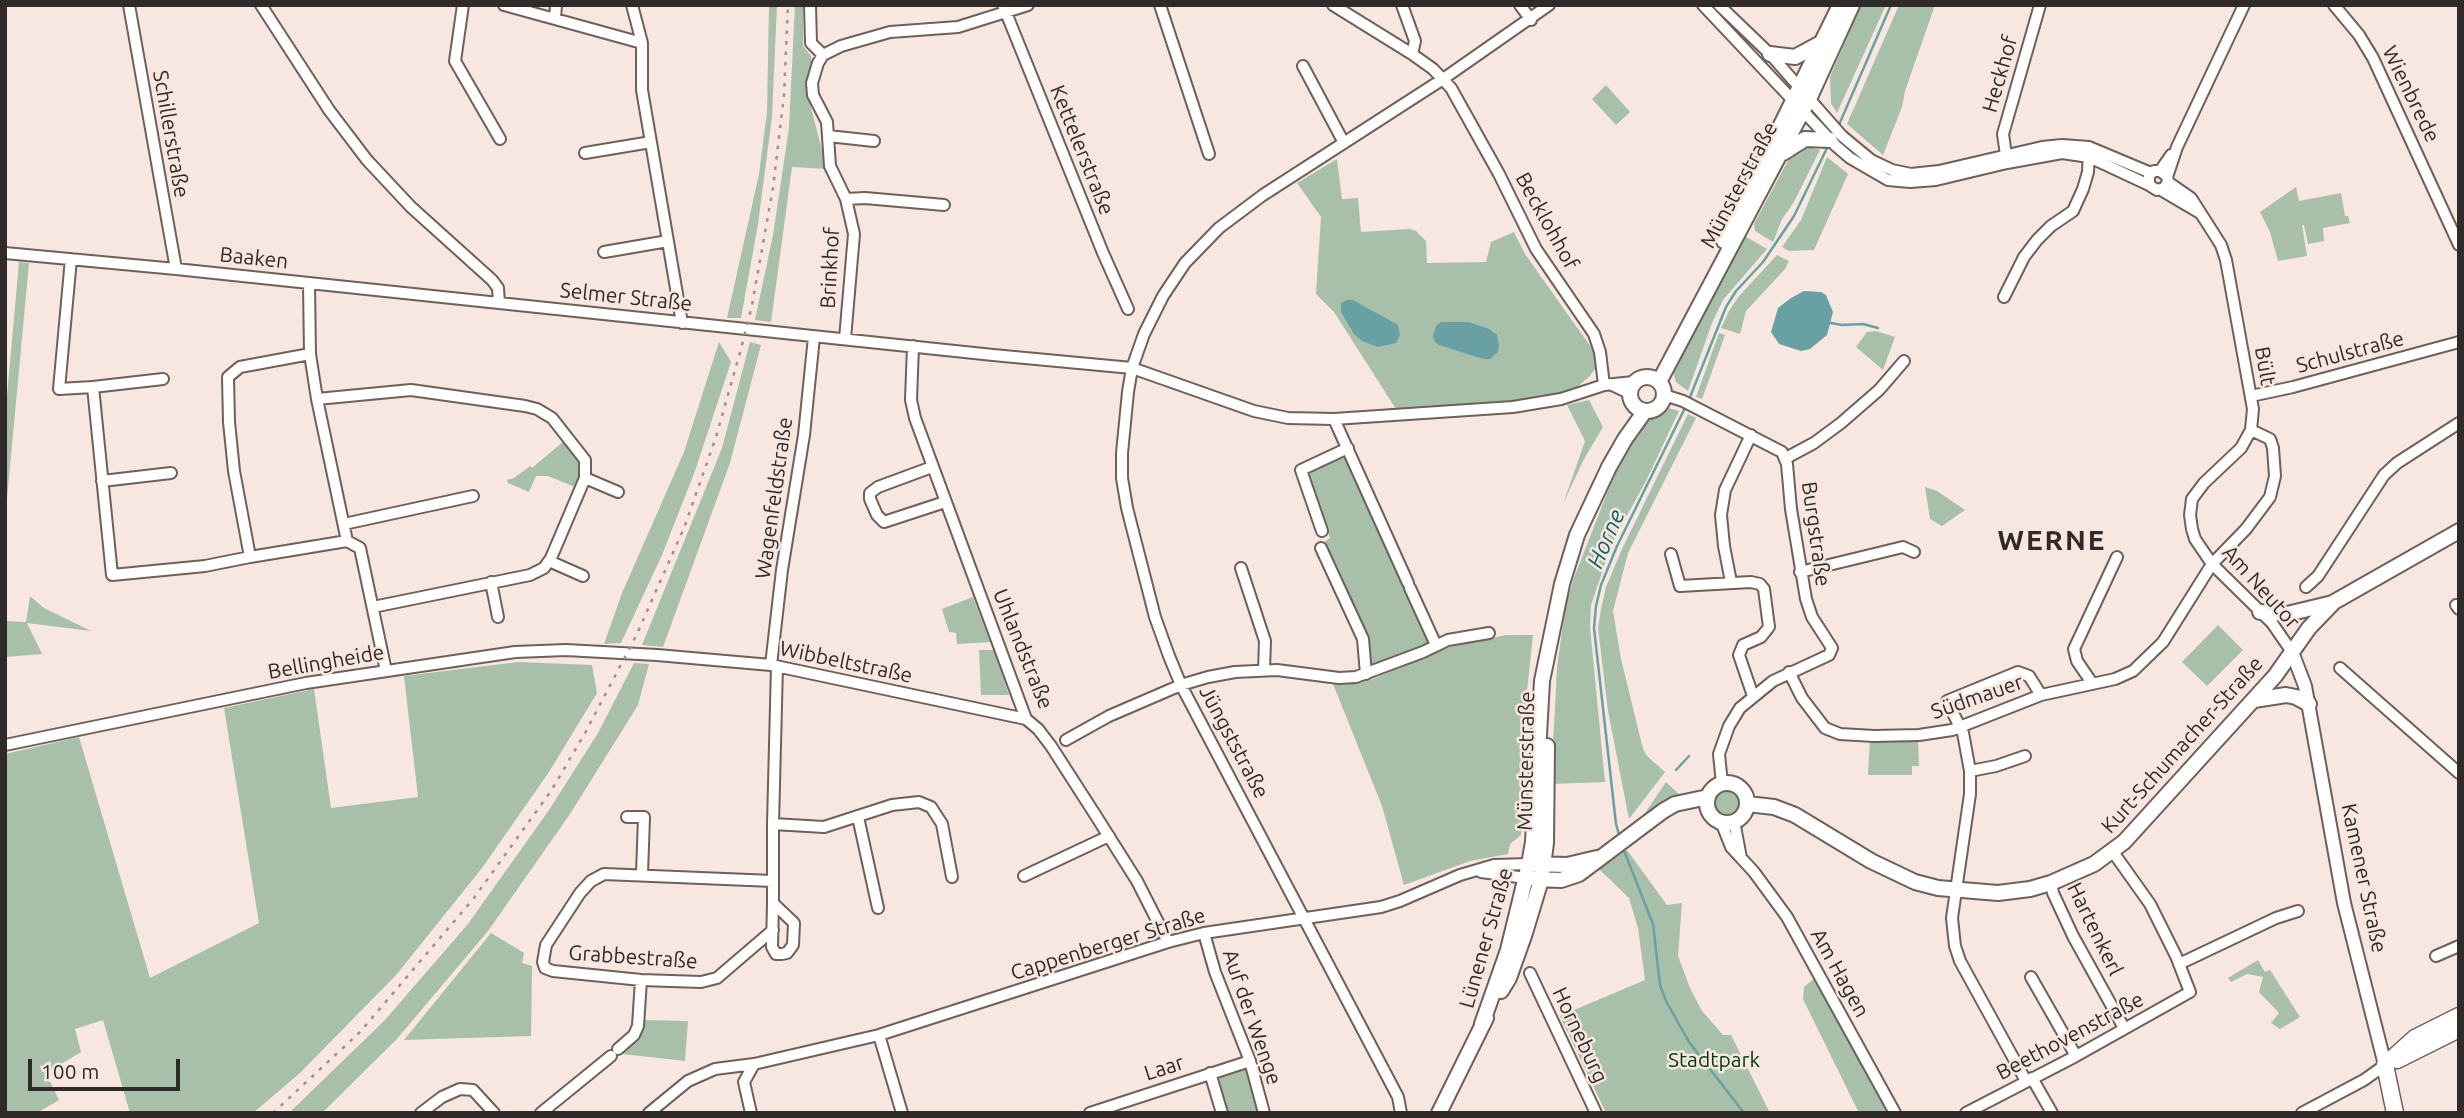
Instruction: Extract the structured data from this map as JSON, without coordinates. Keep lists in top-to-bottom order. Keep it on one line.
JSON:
{"streets":{"main road":["Münsterstraße","Kurt-Schumacher-Straße","Kamener Straße","Lünener Straße"],"street":["Heckhof","Wienbrede","Schillerstraße","Kettelerstraße","Becklohhof","Baaken","Brinkhof","Selmer Straße","Schulstraße","Bült","Wagenfeldstraße","Burgstraße","Am Neutor","Uhlandstraße","Bellingheide","Wibbeltstraße","Südmauer","Jüngststraße","Hartenkerl","Cappenberger Straße","Grabbestraße","Am Hagen","Auf der Wenge","Horneburg","Beethovenstraße","Laar"]},"crossings":[["Schillerstraße","Baaken"],["Münsterstraße","Burgstraße"],["Münsterstraße","Lünener Straße"],["Münsterstraße","Cappenberger Straße"],["Becklohhof","Jüngststraße"],["Baaken","Selmer Straße"],["Brinkhof","Selmer Straße"],["Selmer Straße","Wagenfeldstraße"],["Selmer Straße","Uhlandstraße"],["Selmer Straße","Jüngststraße"],["Schulstraße","Bült"],["Bült","Am Neutor"],["Bült","Südmauer"],["Wagenfeldstraße","Wibbeltstraße"],["Wagenfeldstraße","Grabbestraße"],["Burgstraße","Südmauer"],["Am Neutor","Südmauer"],["Am Neutor","Kurt-Schumacher-Straße"],["Am Neutor","Kamener Straße"],["Uhlandstraße","Wibbeltstraße"],["Uhlandstraße","Cappenberger Straße"],["Bellingheide","Wibbeltstraße"],["Jüngststraße","Cappenberger Straße"],["Kurt-Schumacher-Straße","Kamener Straße"],["Kurt-Schumacher-Straße","Hartenkerl"],["Kurt-Schumacher-Straße","Am Hagen"],["Hartenkerl","Beethovenstraße"],["Lünener Straße","Cappenberger Straße"],["Cappenberger Straße","Auf der Wenge"],["Auf der Wenge","Laar"]],"districts":["WERNE"],"water":["Horne"],"parks":["Stadtpark"],"scale_bar":"100 m"}
